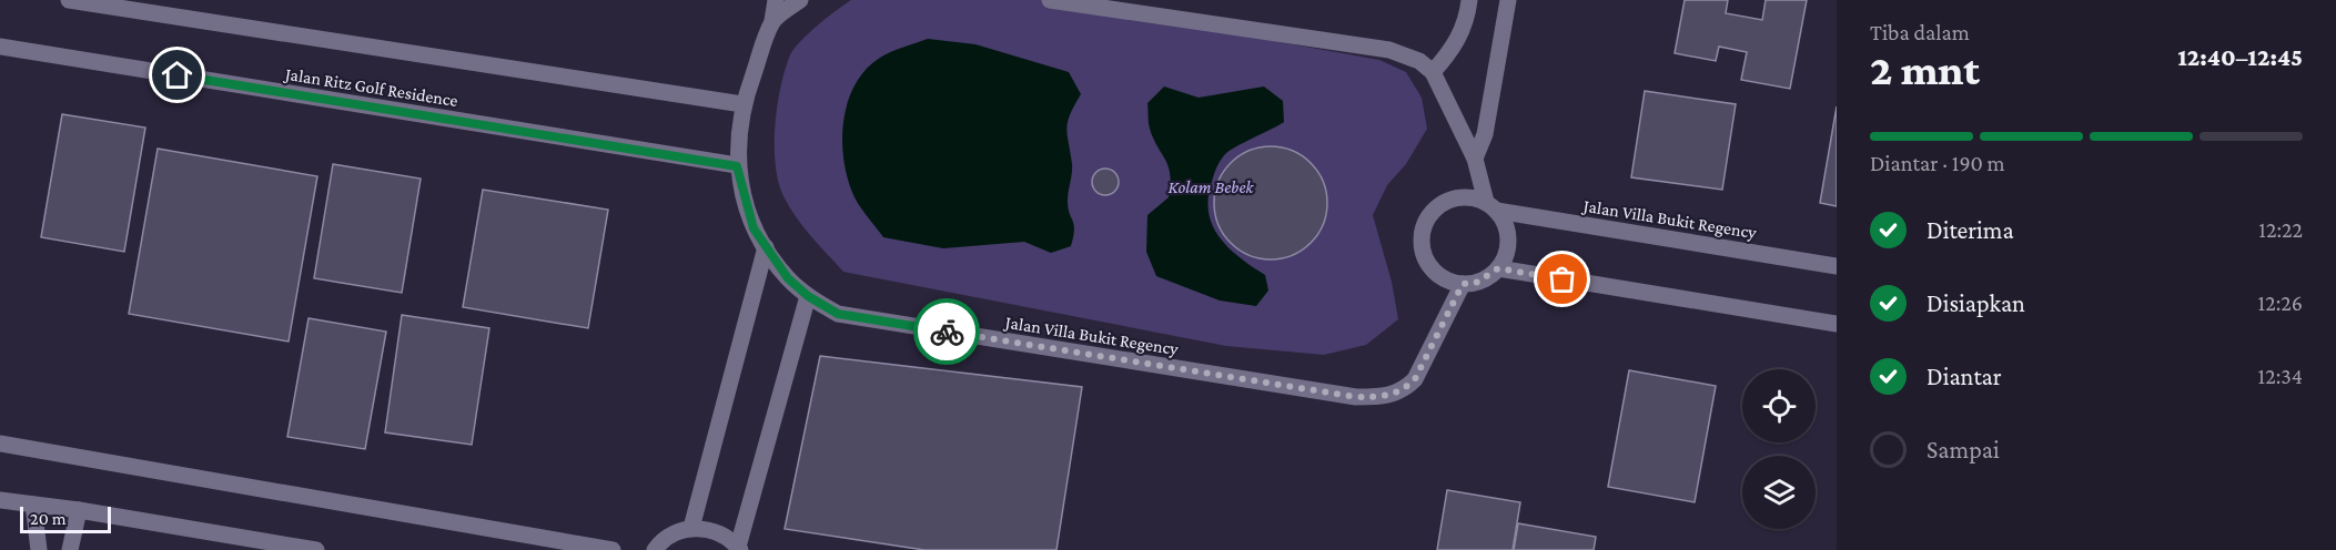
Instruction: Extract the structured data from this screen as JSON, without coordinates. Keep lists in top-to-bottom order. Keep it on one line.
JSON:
{"streets":{"street":["Jalan Ritz Golf Residence","Jalan Villa Bukit Regency"]},"crossings":[["Jalan Ritz Golf Residence","Jalan Villa Bukit Regency"]],"parks":["Kolam Bebek"],"scale_bar":"20 m","page":{"heading":["2 mnt","Tiba dalam","12:40–12:45"],"bar":"Diantar · 190 m","list":[["Diterima","12:22"],["Disiapkan","12:26"],["Diantar","12:34"],"Sampai"],"scale":"20 m"}}
